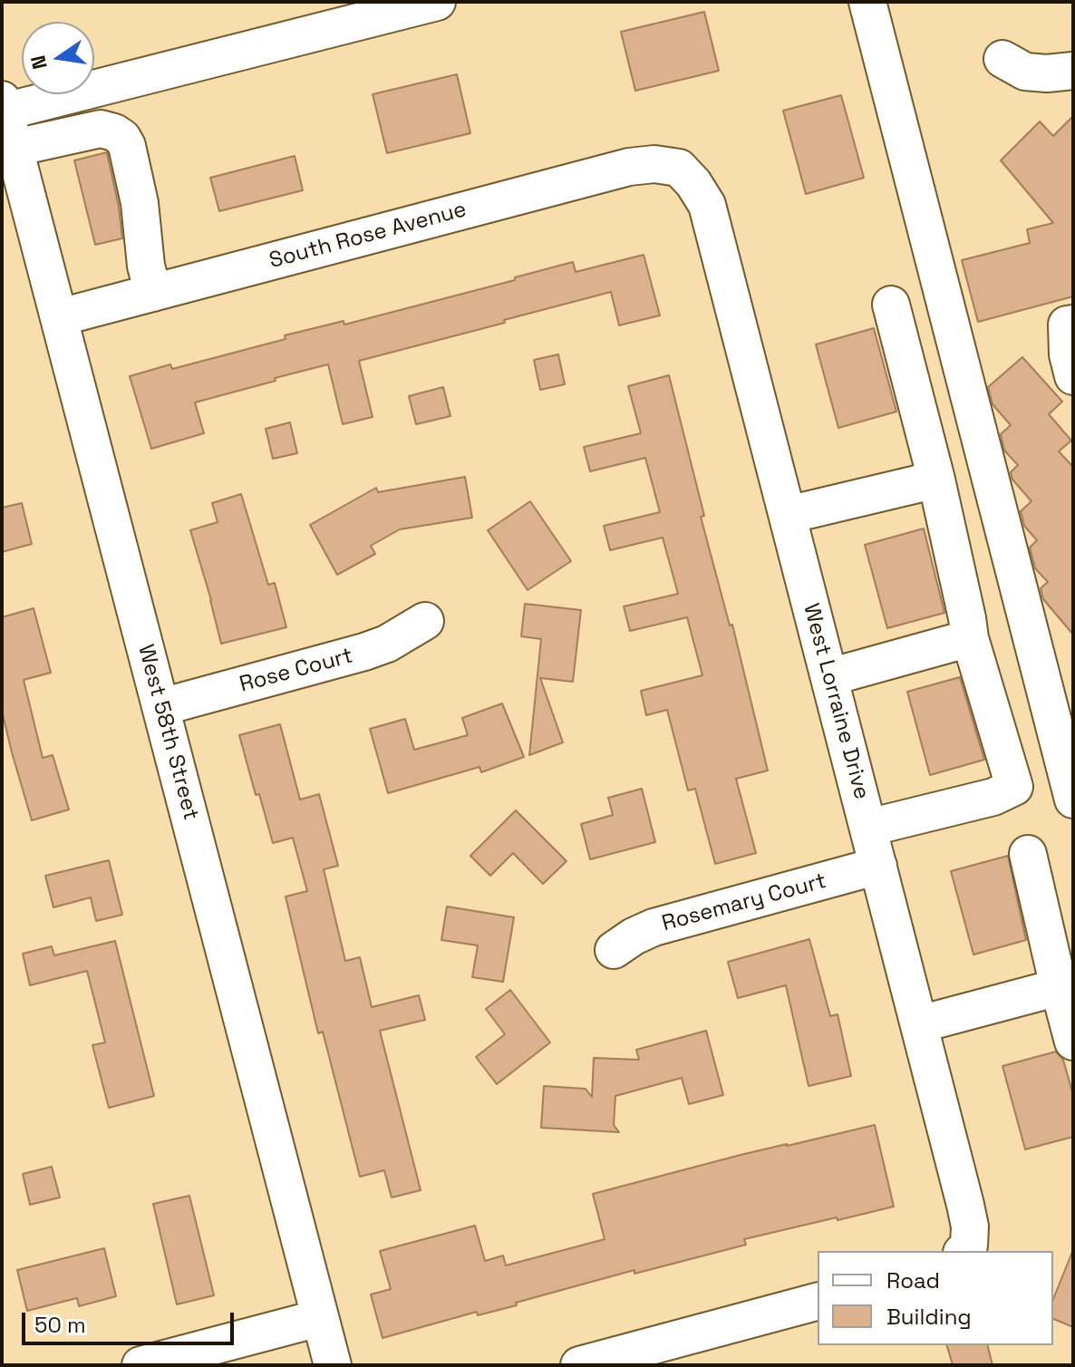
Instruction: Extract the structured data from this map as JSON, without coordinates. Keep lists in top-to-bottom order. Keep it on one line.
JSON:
{"streets":{"street":["South Rose Avenue","Rose Court","West Lorraine Drive","West 58th Street","Rosemary Court"]},"crossings":[["South Rose Avenue","West Lorraine Drive"],["South Rose Avenue","West 58th Street"],["Rose Court","West 58th Street"],["West Lorraine Drive","Rosemary Court"]],"legend":["Road","Building"],"scale_bar":"50 m","north":"left"}
